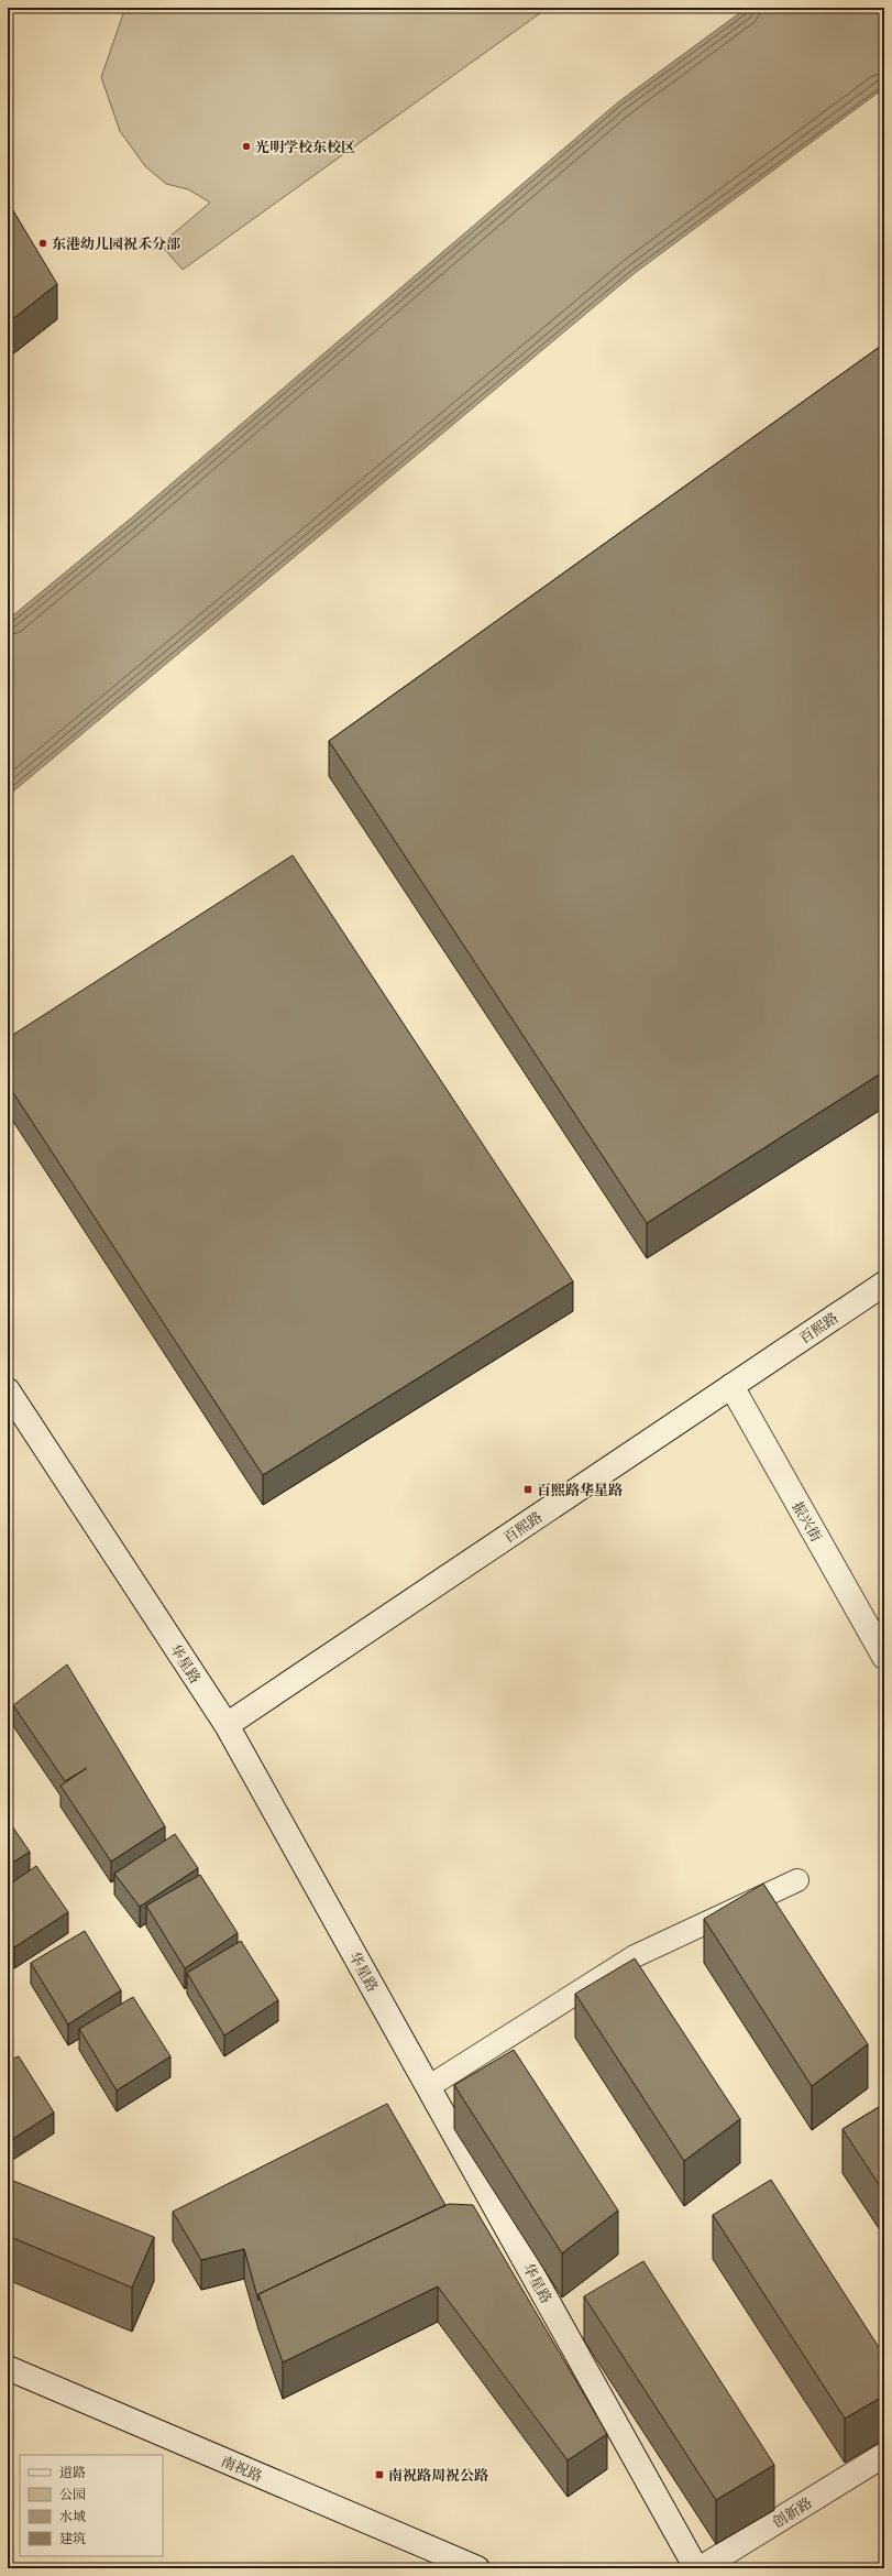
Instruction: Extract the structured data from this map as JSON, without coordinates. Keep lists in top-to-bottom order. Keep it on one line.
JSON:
{"streets":{"street":["百熙路","振兴街","华星路","南祝路","创新路"]},"crossings":[["百熙路","振兴街"],["百熙路","华星路"]],"places":{"other":["光明学校东校区","东港幼儿园祝禾分部"],"transit":["百熙路华星路","南祝路周祝公路"]},"legend":["道路","公园","水域","建筑"]}
